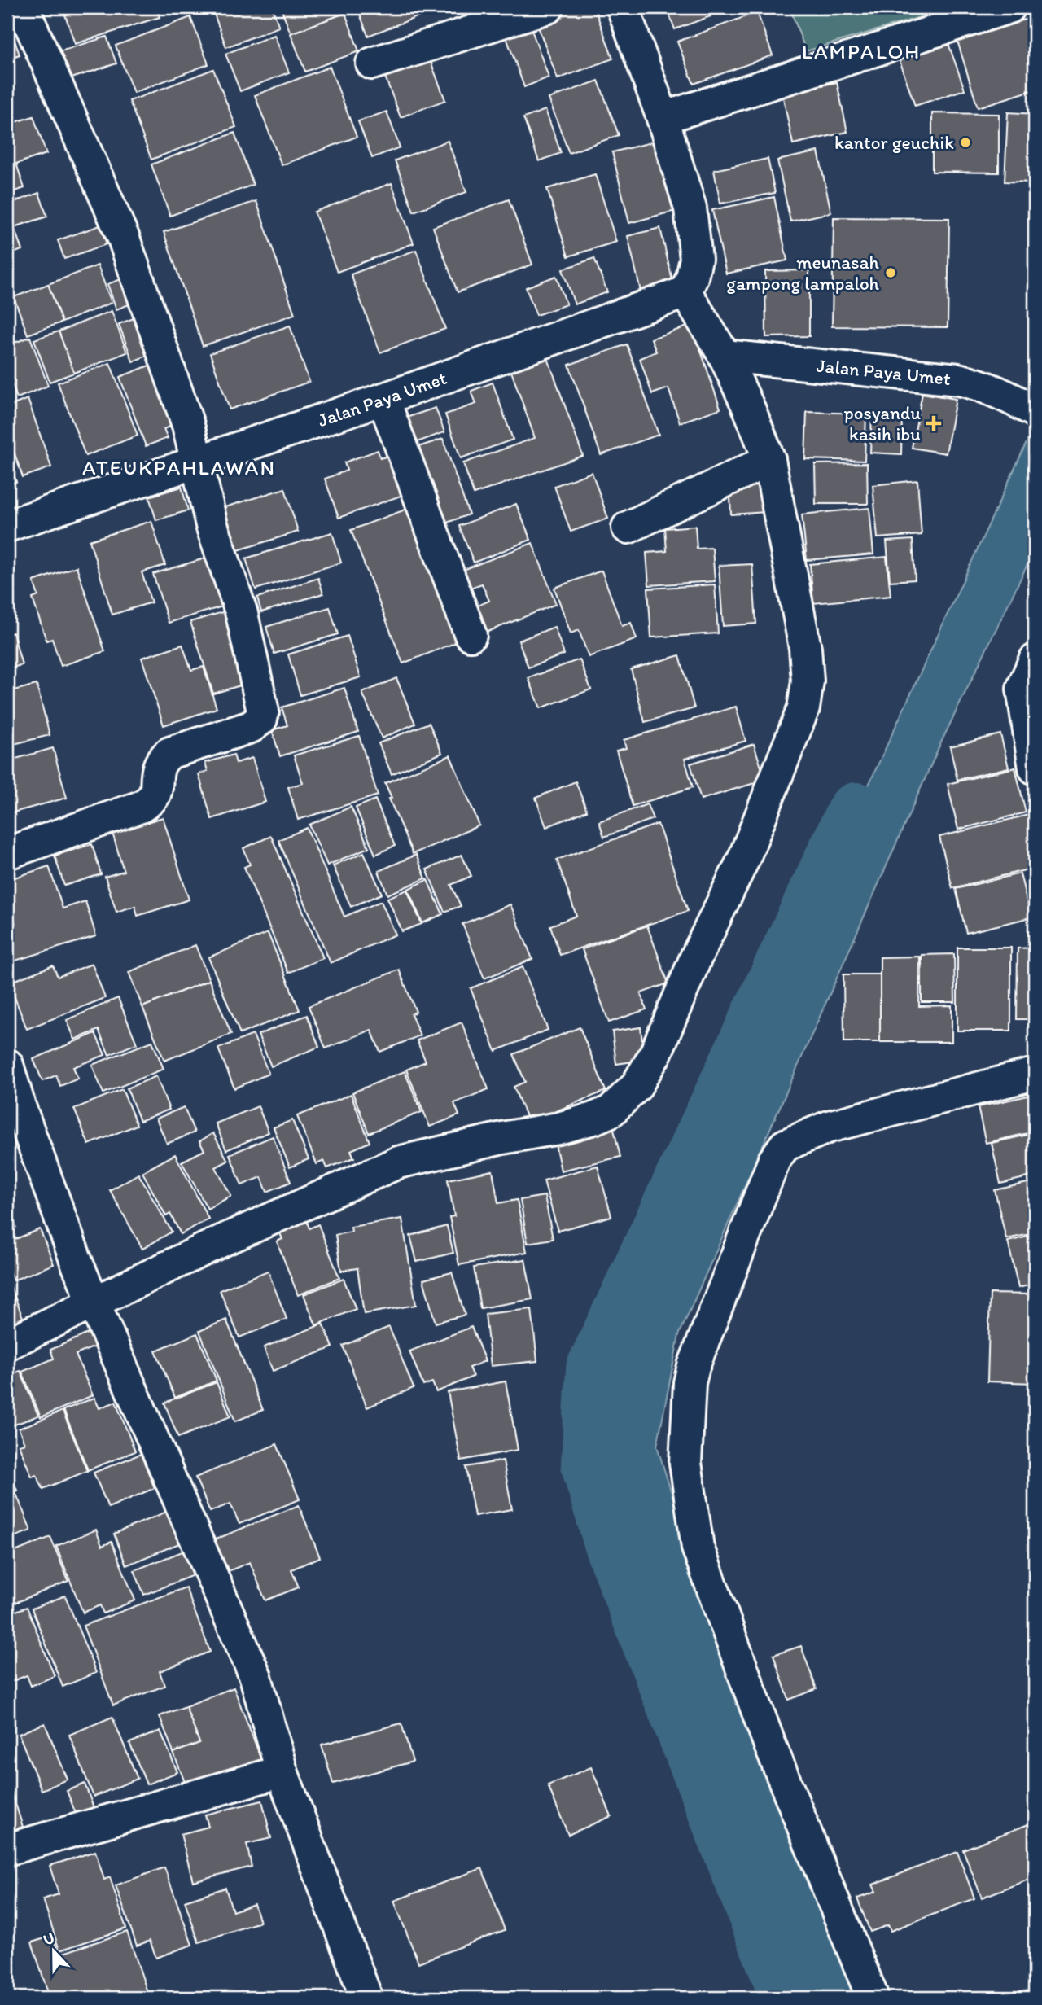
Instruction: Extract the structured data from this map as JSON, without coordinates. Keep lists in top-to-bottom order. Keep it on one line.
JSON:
{"streets":{"street":["Jalan Paya Umet"]},"districts":["LAMPALOH","ATEUKPAHLAWAN"],"places":{"other":["kantor geuchik","meunasah gampong lampaloh"],"health":["posyandu kasih ibu"]},"north":"top"}
